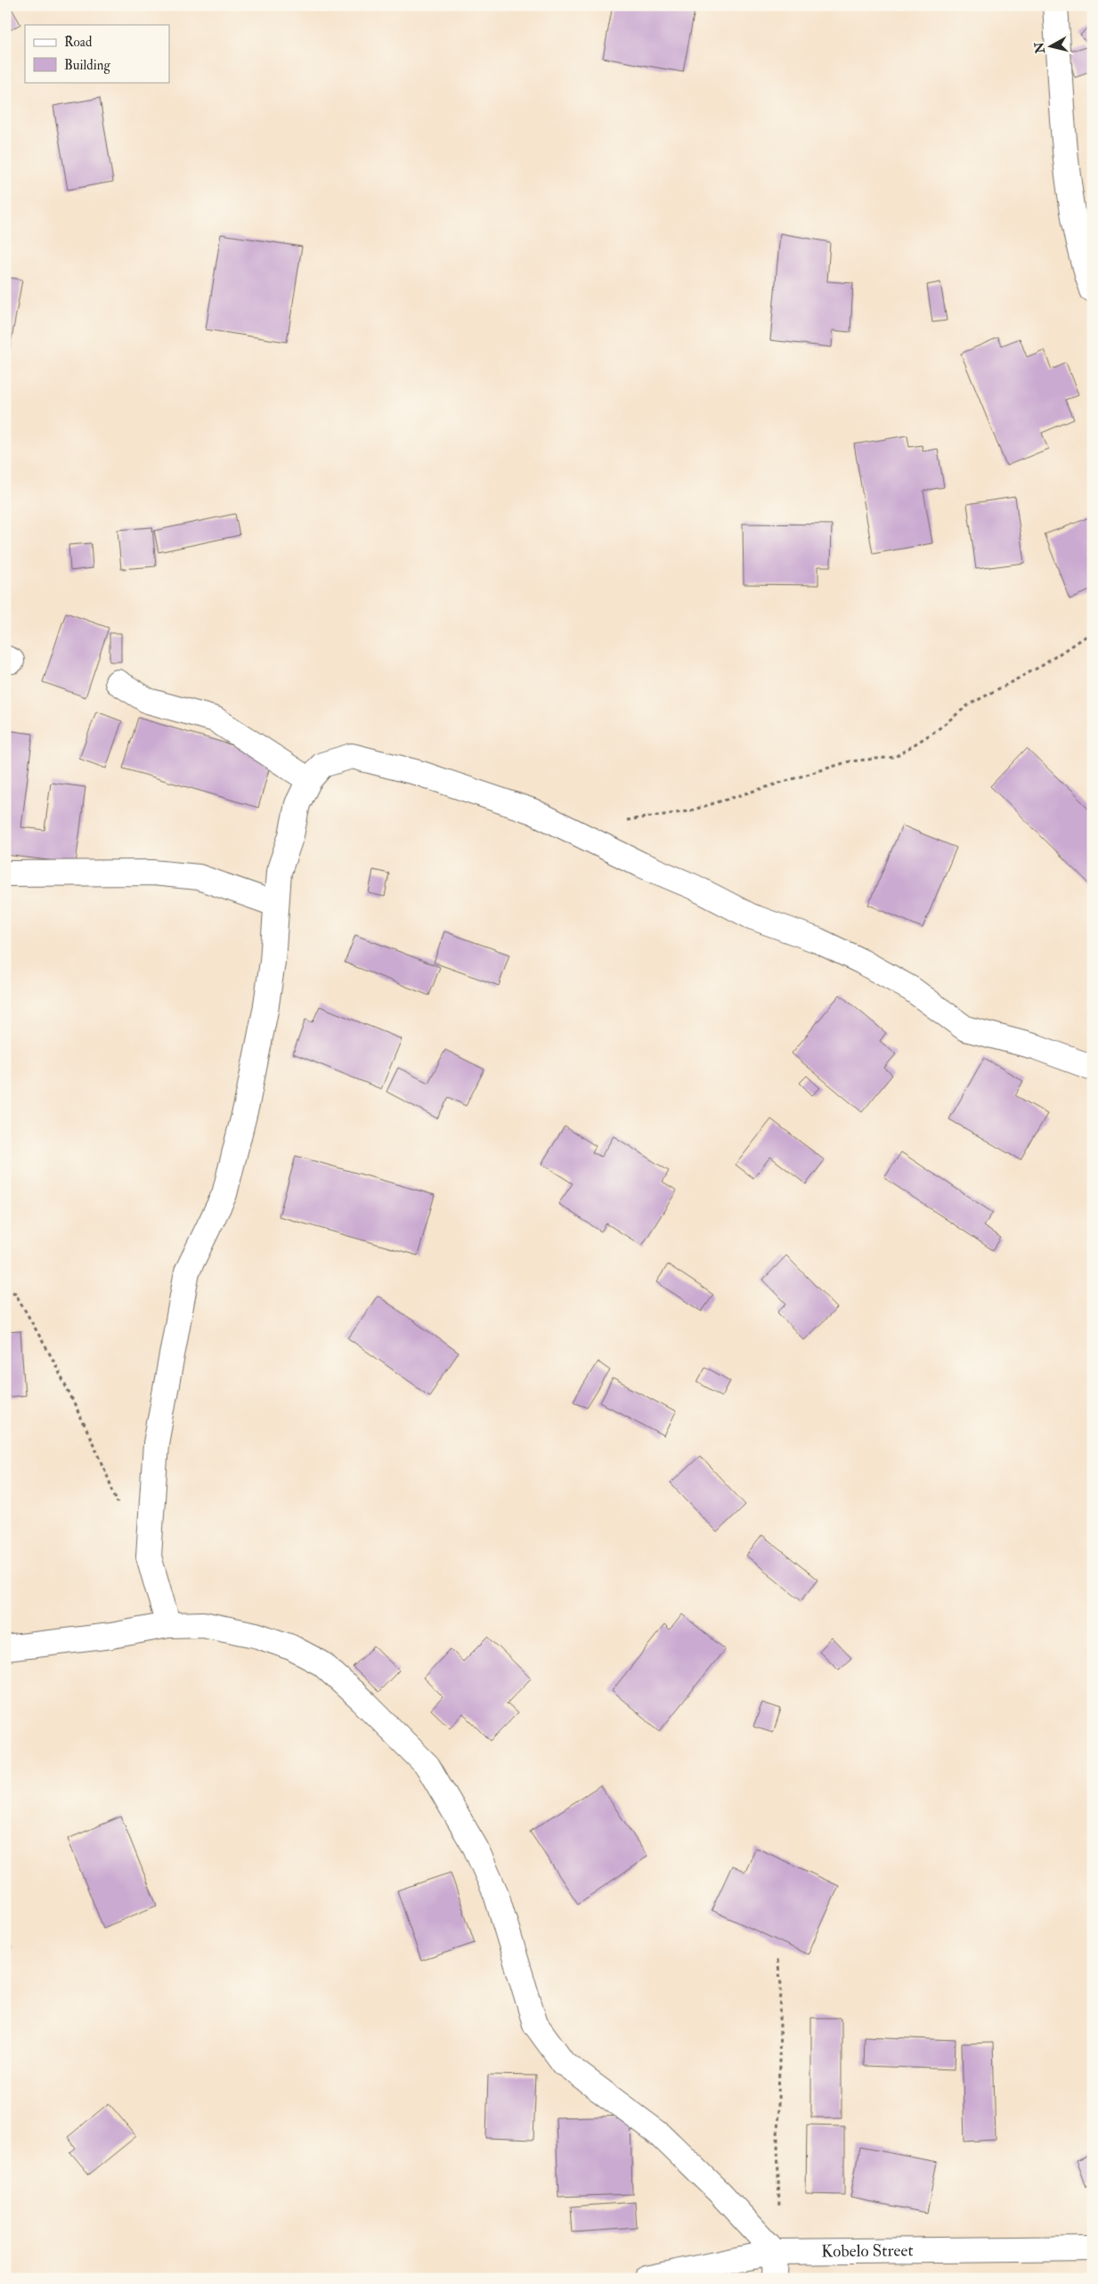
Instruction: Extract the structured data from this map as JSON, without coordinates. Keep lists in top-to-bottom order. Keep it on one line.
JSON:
{"streets":{"street":["Kobelo Street"]},"legend":["Road","Building"],"north":"left"}
